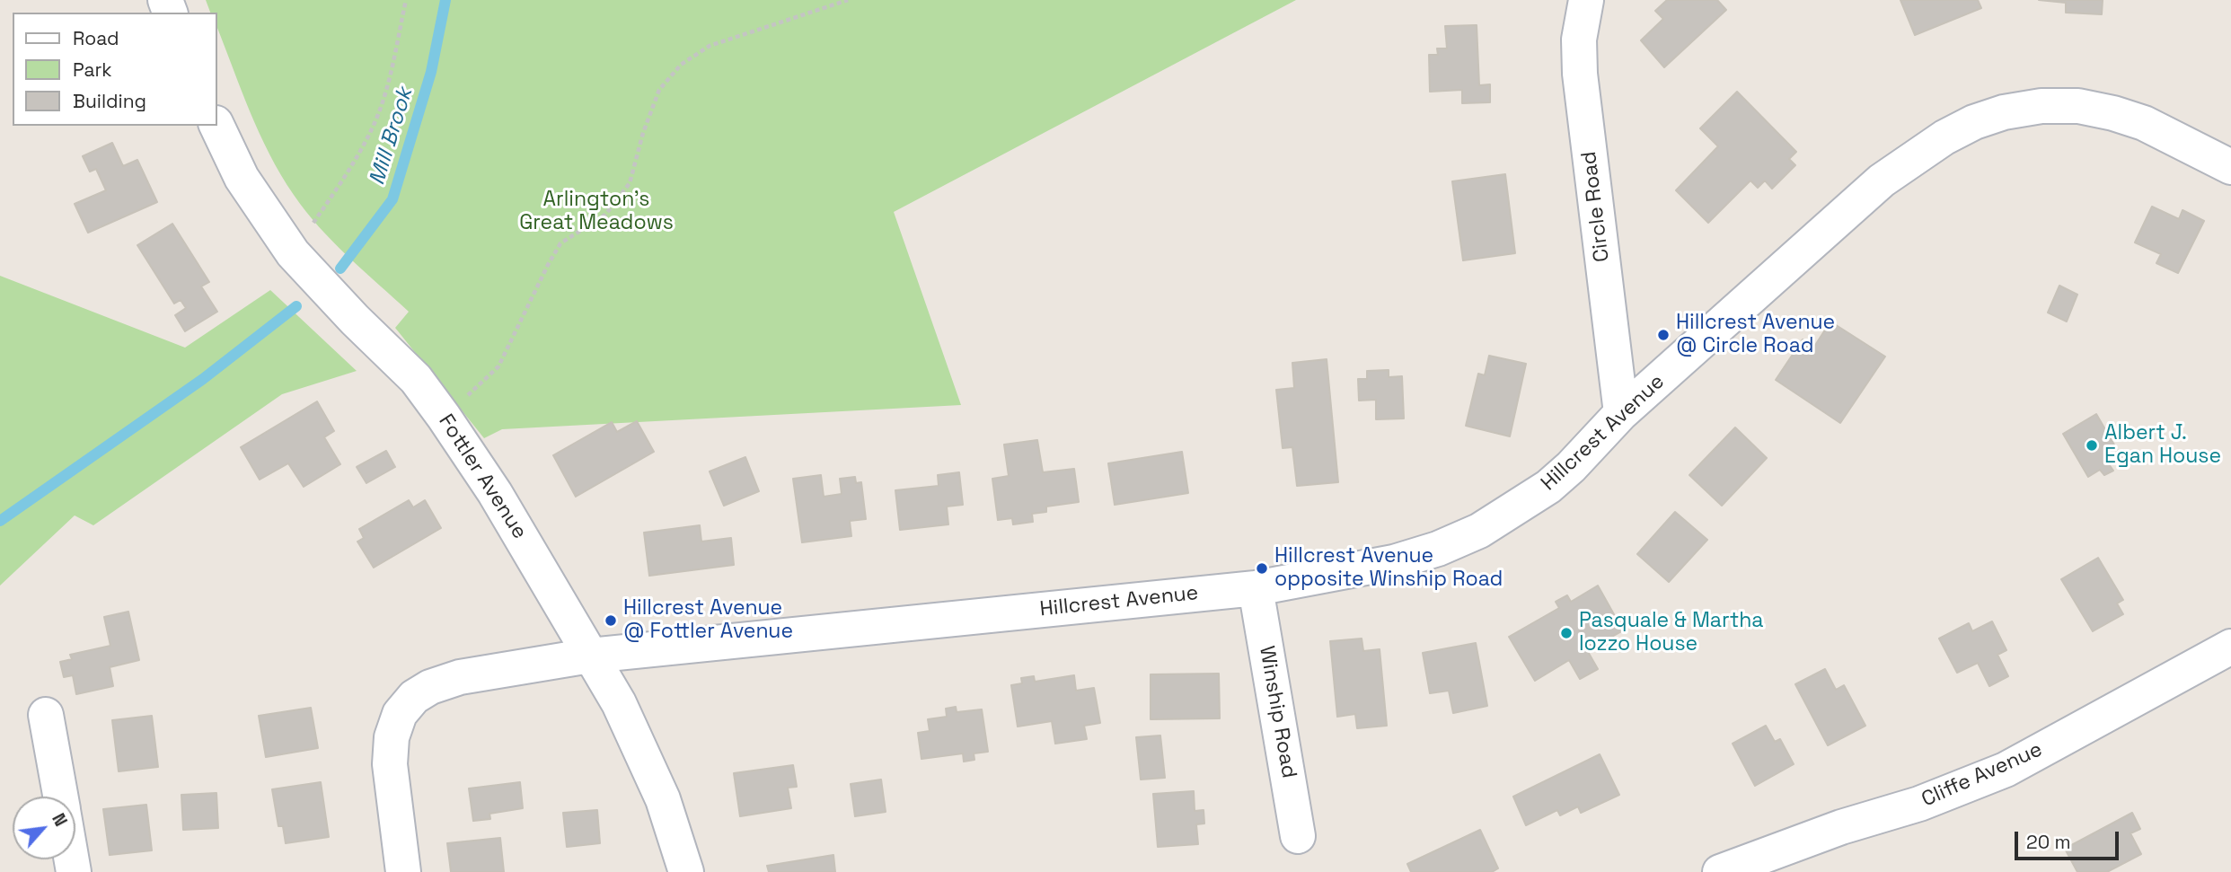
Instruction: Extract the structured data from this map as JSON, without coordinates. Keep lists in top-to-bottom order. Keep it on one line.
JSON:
{"streets":{"street":["Circle Road","Hillcrest Avenue","Fottler Avenue","Winship Road","Cliffe Avenue"]},"crossings":[["Circle Road","Hillcrest Avenue"],["Hillcrest Avenue","Fottler Avenue"],["Hillcrest Avenue","Winship Road"]],"water":["Mill Brook"],"parks":["Arlington's Great Meadows"],"places":["Hillcrest Avenue @ Circle Road","Albert J. Egan House","Hillcrest Avenue opposite Winship Road","Hillcrest Avenue @ Fottler Avenue","Pasquale & Martha Iozzo House"],"legend":["Road","Park","Building"],"scale_bar":"20 m","north":"top right"}
